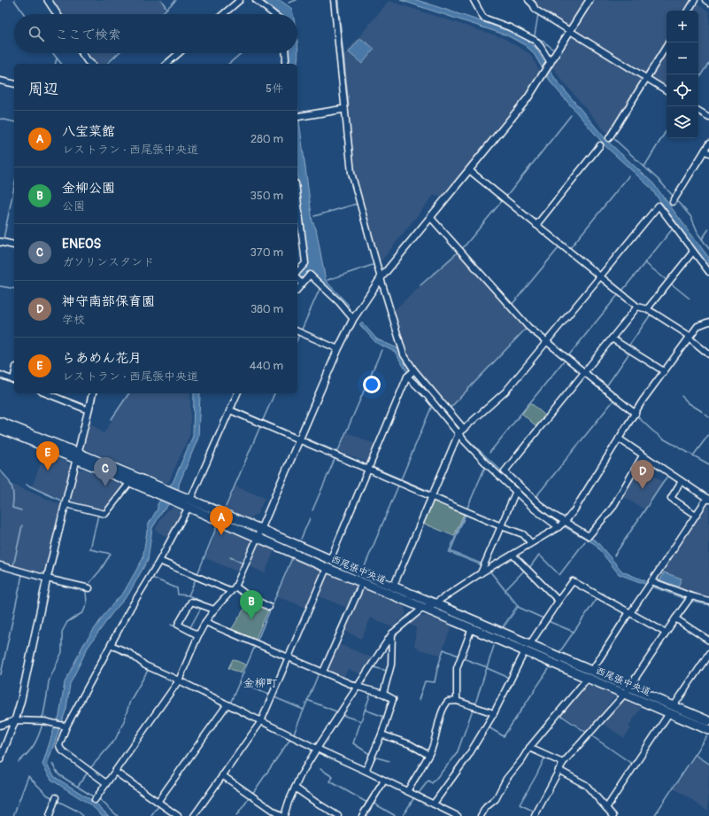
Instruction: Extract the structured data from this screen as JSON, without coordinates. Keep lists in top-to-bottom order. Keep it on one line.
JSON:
{"streets":{"main road":["西尾張中央道"]},"districts":["金柳町"],"page":{"map_buttons":["+","−"],"search":"ここで検索","heading":["周辺","5件"],"list":[{"mark":"A","name":"八宝菜館","note":"レストラン · 西尾張中央道","value":"280 m"},{"mark":"B","name":"金柳公園","note":"公園","value":"350 m"},{"mark":"C","name":"ENEOS","note":"ガソリンスタンド","value":"370 m"},{"mark":"D","name":"神守南部保育園","note":"学校","value":"380 m"},{"mark":"E","name":"らあめん花月","note":"レストラン · 西尾張中央道","value":"440 m"}],"pins":["E","C","D","A","B"]}}
